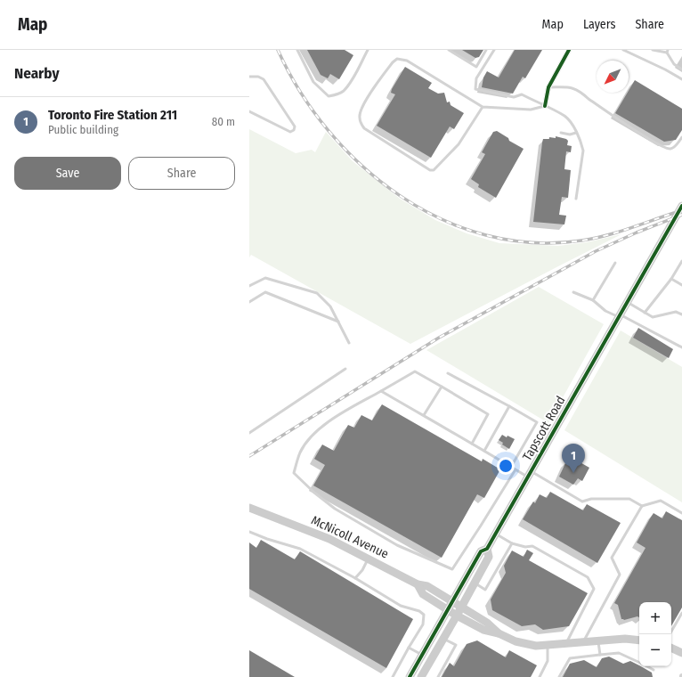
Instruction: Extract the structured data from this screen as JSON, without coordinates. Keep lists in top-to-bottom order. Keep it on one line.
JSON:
{"streets":{"street":["Tapscott Road","McNicoll Avenue"]},"crossings":[["Tapscott Road","McNicoll Avenue"]],"north":"bottom left","page":{"header":"Map","nav":["Map","Layers","Share"],"heading":"Nearby","list":[{"mark":"1","name":"Toronto Fire Station 211","note":"Public building","value":"80 m"}],"buttons":["Save","Share"],"pins":"1","map_buttons":["+","−"]}}
